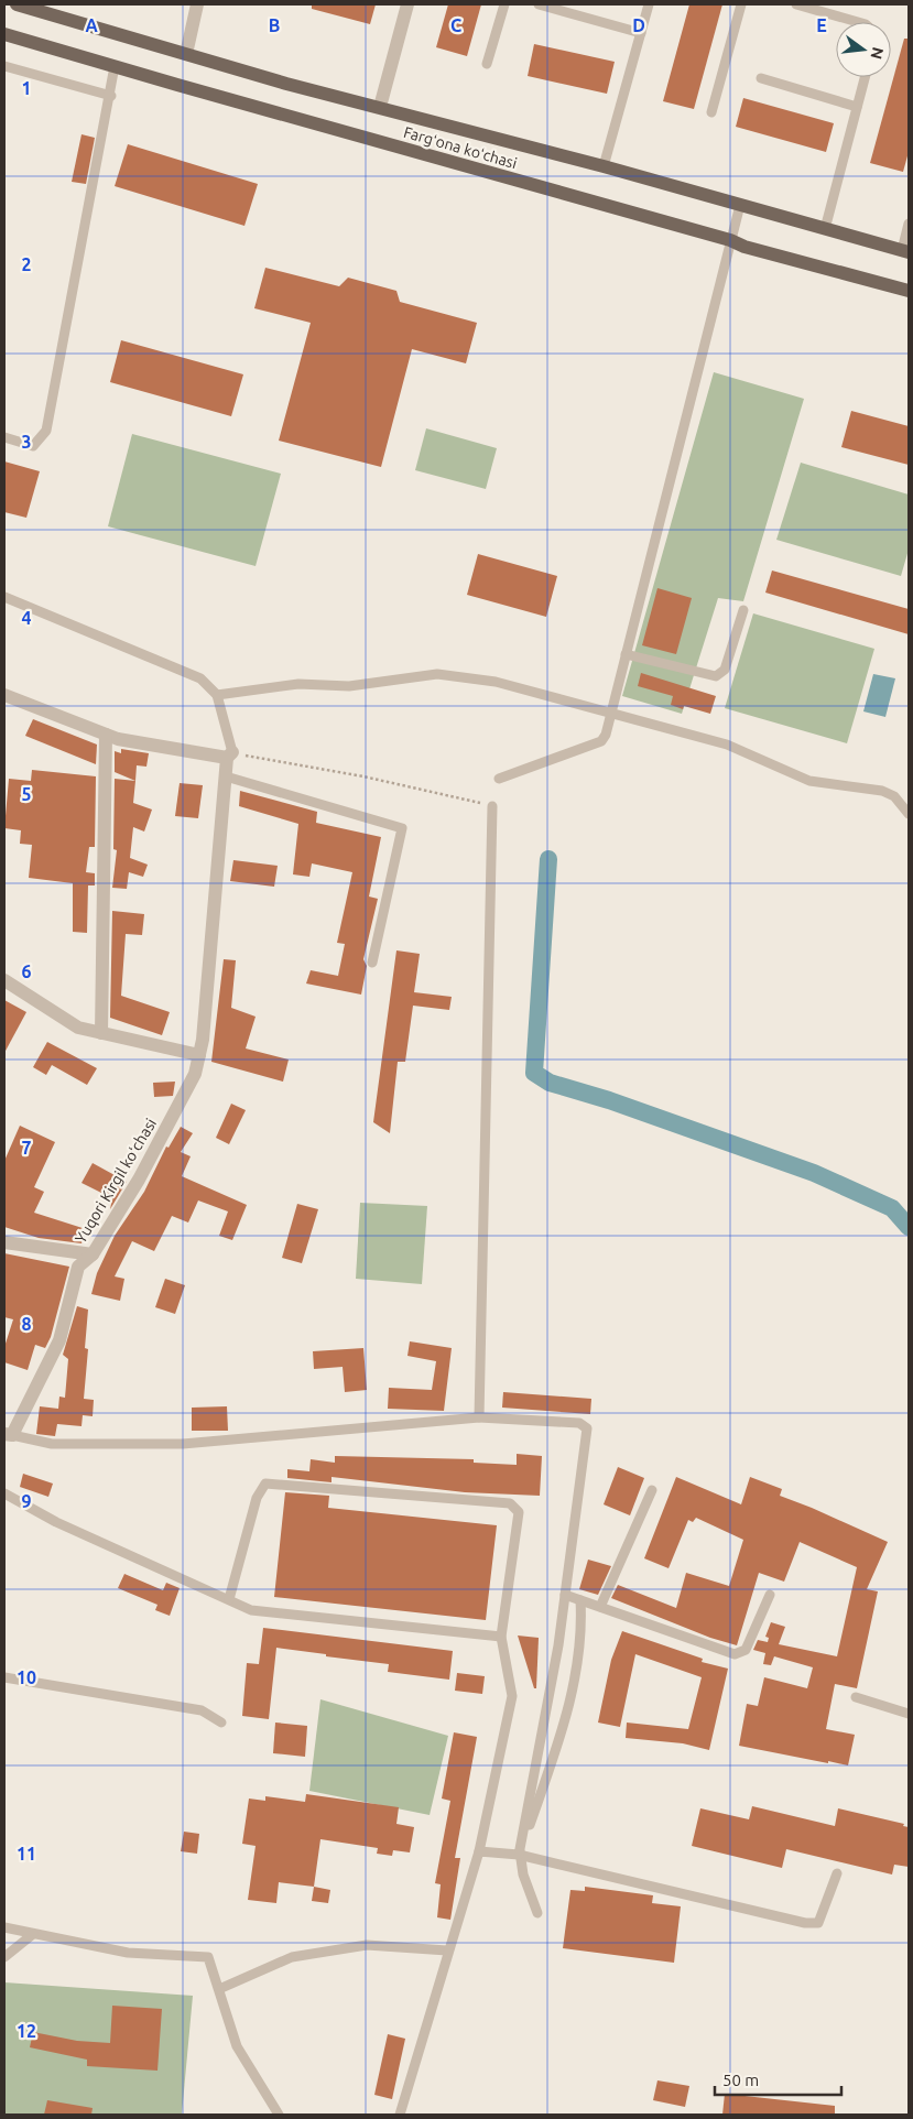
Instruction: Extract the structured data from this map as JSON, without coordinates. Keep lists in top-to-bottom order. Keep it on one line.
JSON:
{"streets":{"main road":["Fargʻona koʻchasi"],"street":["Yuqori Kirgil koʻchasi"]},"scale_bar":"50 m","north":"right","grid":{"columns":["A","B","C","D","E"],"rows":["1","2","3","4","5","6","7","8","9","10","11","12"]}}
